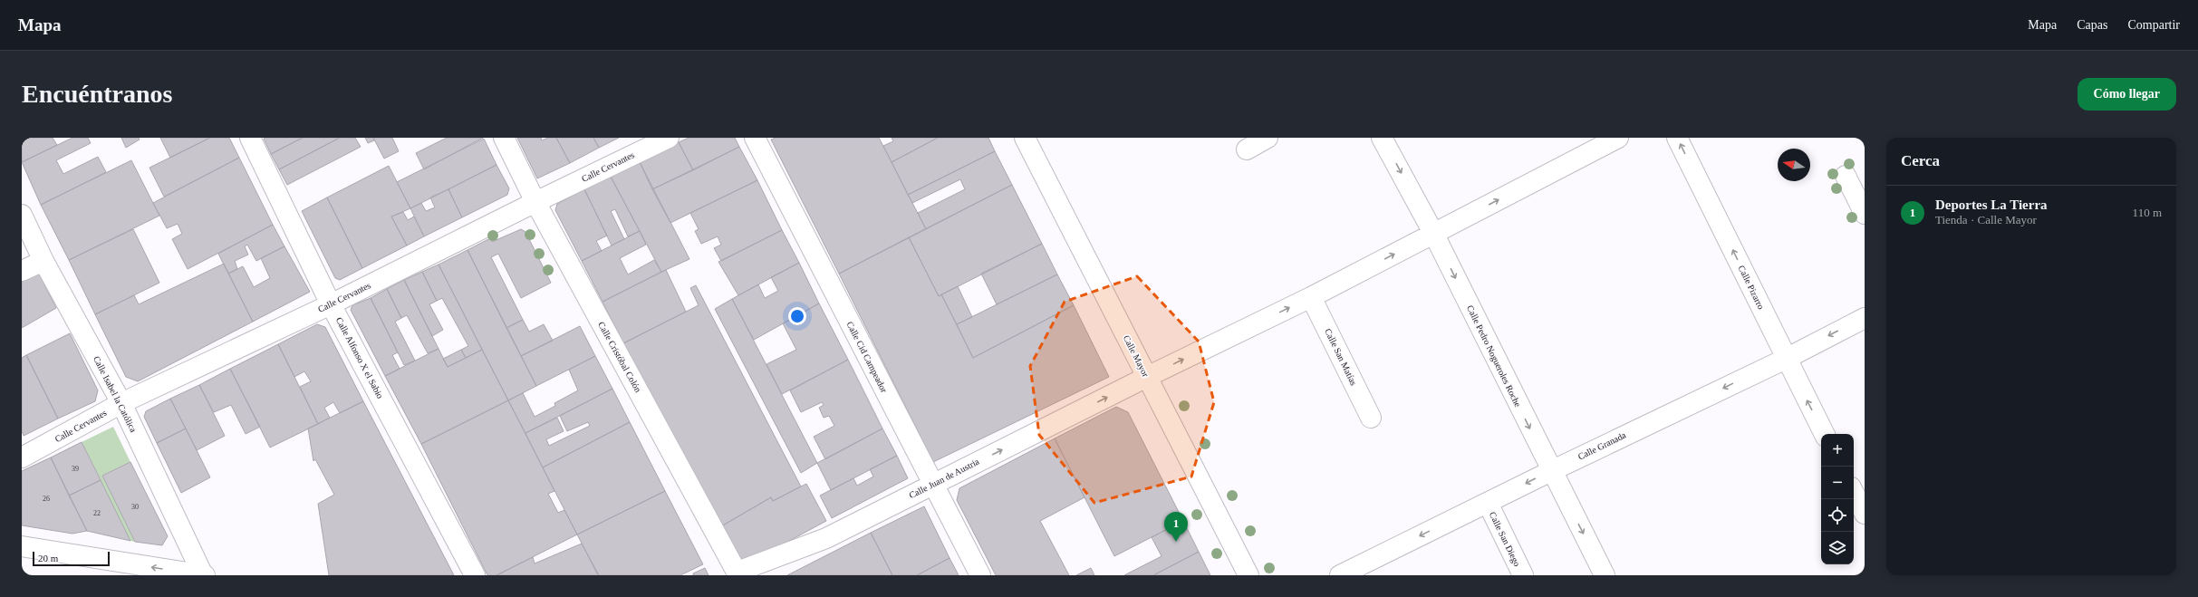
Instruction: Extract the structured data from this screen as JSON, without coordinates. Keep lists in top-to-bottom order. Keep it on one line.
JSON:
{"streets":{"street":["Calle Cervantes","Calle Pizarro","Calle Mayor","Calle Pedro Nogueroles Roche","Calle Cristóbal Colón","Calle Cid Campeador","Calle San Matías","Calle Alfonso X el Sabio","Calle Isabel la Católica","Calle Granada","Calle Juan de Austria","Calle San Diego"]},"crossings":[["Calle Cervantes","Calle Cristóbal Colón"],["Calle Cervantes","Calle Alfonso X el Sabio"],["Calle Cervantes","Calle Isabel la Católica"],["Calle Pizarro","Calle Granada"],["Calle Mayor","Calle Juan de Austria"],["Calle Pedro Nogueroles Roche","Calle Granada"],["Calle Pedro Nogueroles Roche","Calle Juan de Austria"],["Calle Cristóbal Colón","Calle Juan de Austria"],["Calle Cid Campeador","Calle Juan de Austria"],["Calle San Matías","Calle Juan de Austria"],["Calle Granada","Calle San Diego"]],"one_way":["Calle Pizarro","Calle Pedro Nogueroles Roche","Calle Granada","Calle Juan de Austria"],"house_numbers":["39","26","30","22"],"scale_bar":"20 m","north":"left","page":{"header":"Mapa","nav":["Mapa","Capas","Compartir"],"buttons":"Cómo llegar","title":"Encuéntranos","heading":"Cerca","list":[{"mark":"1","name":"Deportes La Tierra","note":"Tienda · Calle Mayor","value":"110 m"}],"map_buttons":["+","−"],"pins":"1","scale":"20 m"}}
